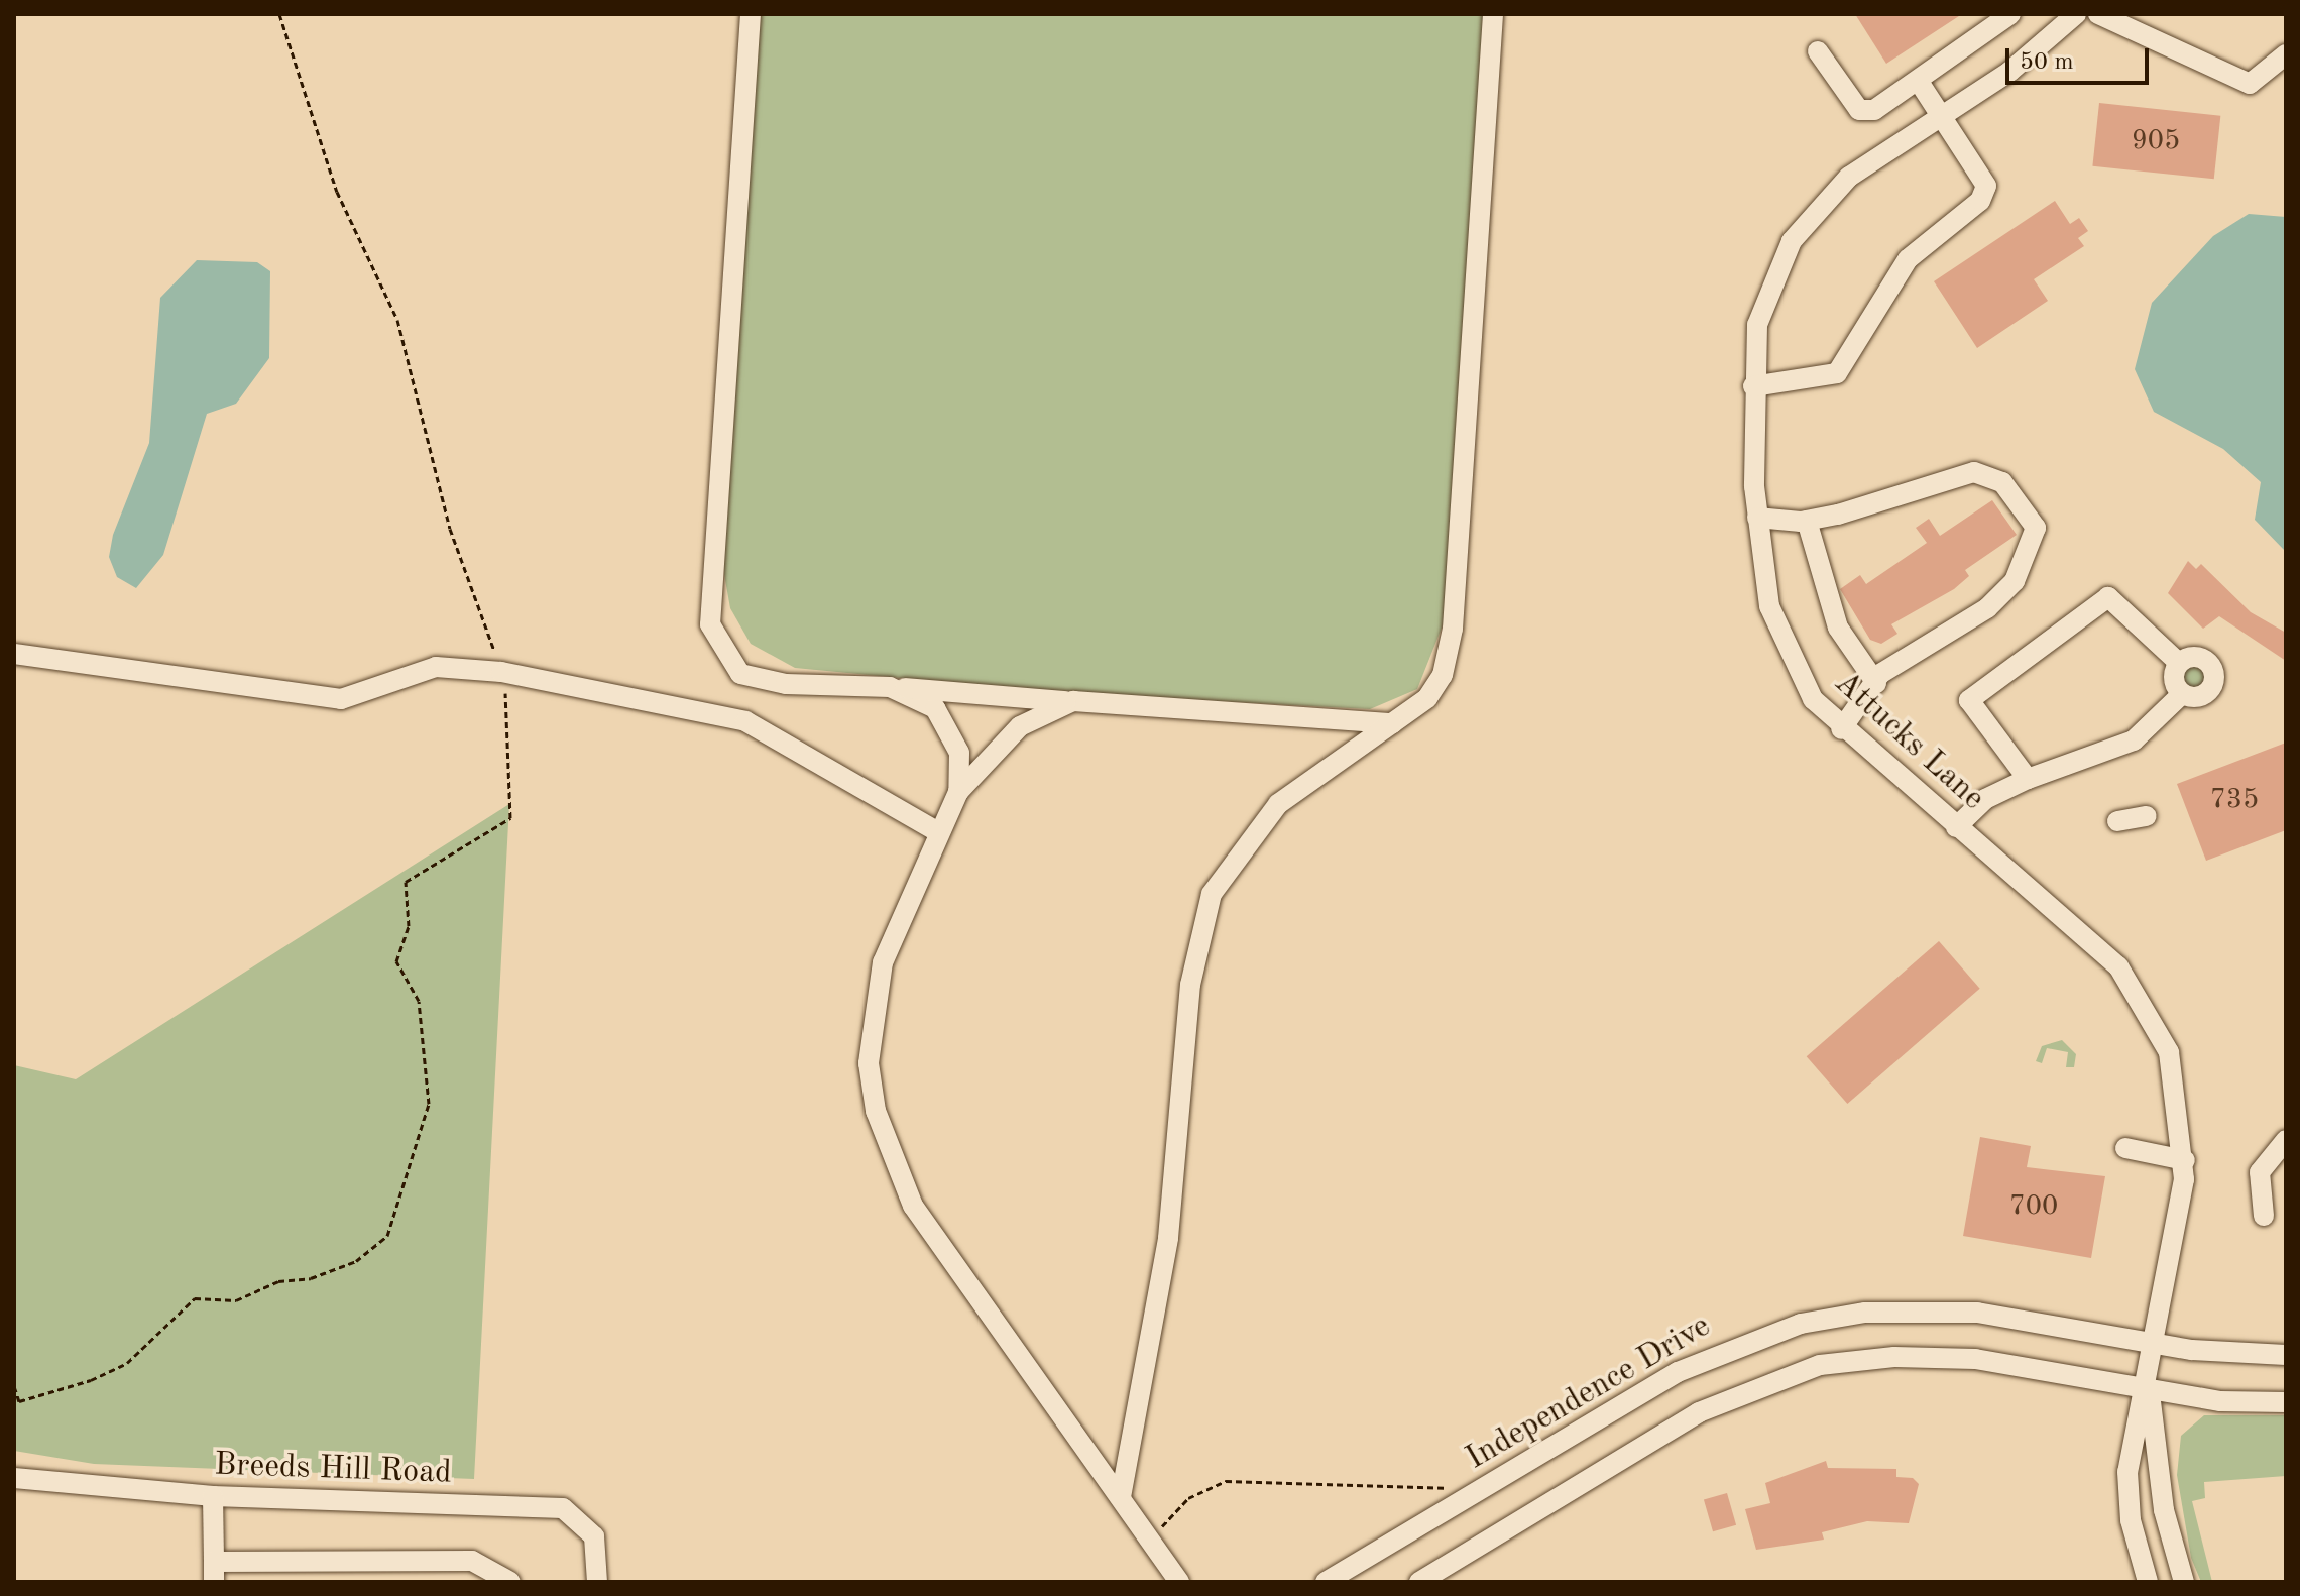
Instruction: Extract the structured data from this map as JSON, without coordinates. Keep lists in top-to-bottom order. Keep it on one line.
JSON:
{"streets":{"street":["Attucks Lane","Independence Drive","Breeds Hill Road"]},"crossings":[["Attucks Lane","Independence Drive"]],"house_numbers":["905","735","700"],"scale_bar":"50 m"}
